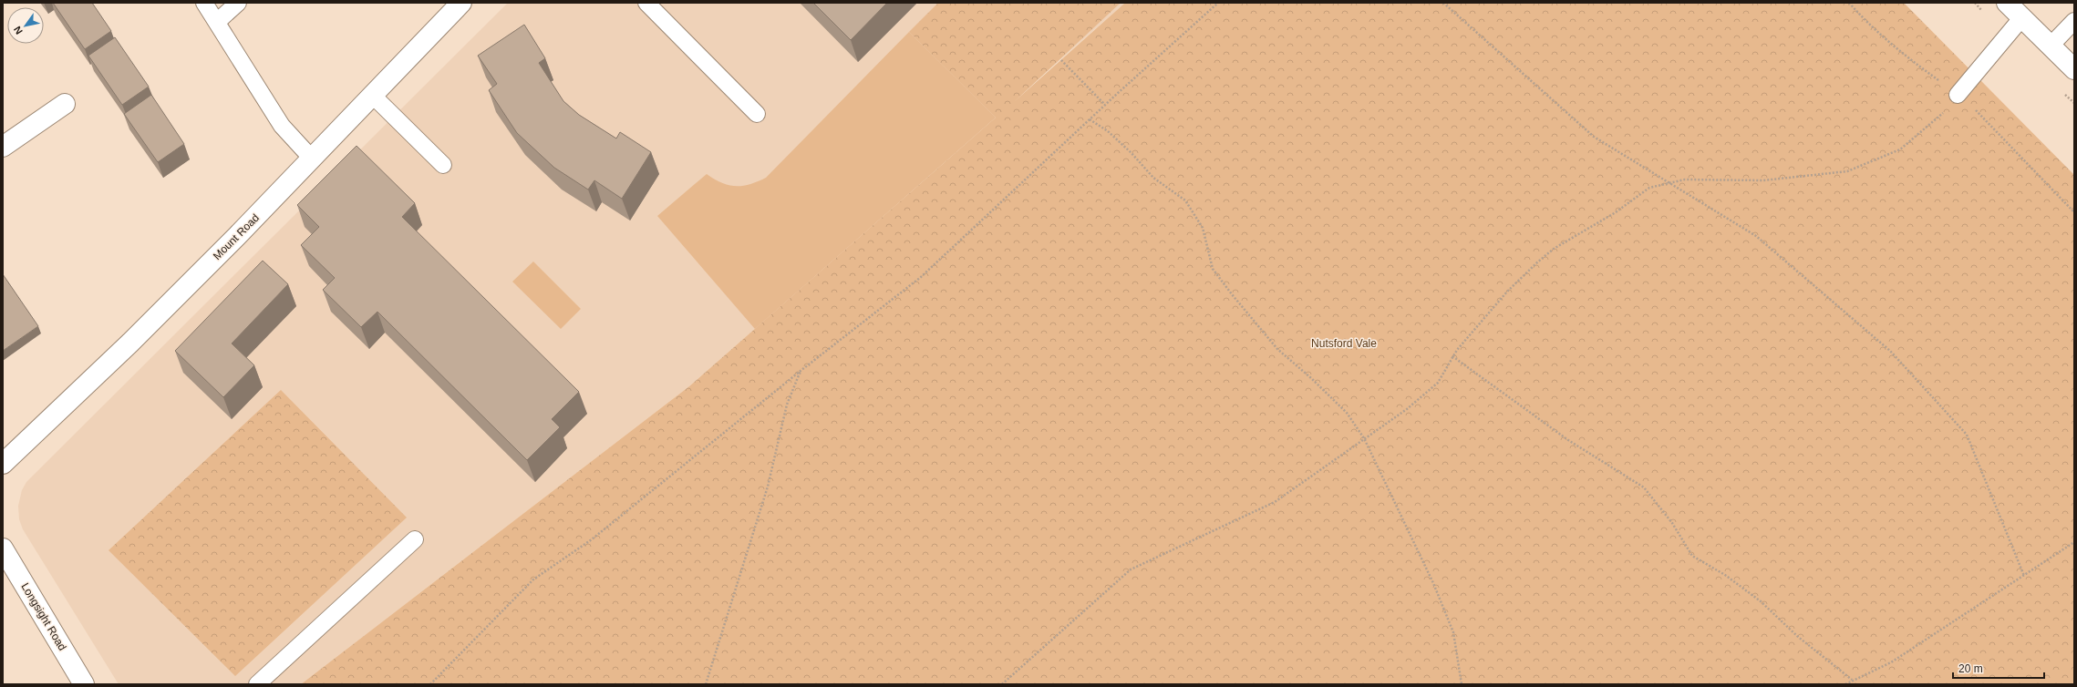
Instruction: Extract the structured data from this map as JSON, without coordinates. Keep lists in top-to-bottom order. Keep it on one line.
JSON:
{"streets":{"main road":["Mount Road","Longsight Road"]},"parks":["Nutsford Vale"],"scale_bar":"20 m","north":"bottom left"}
